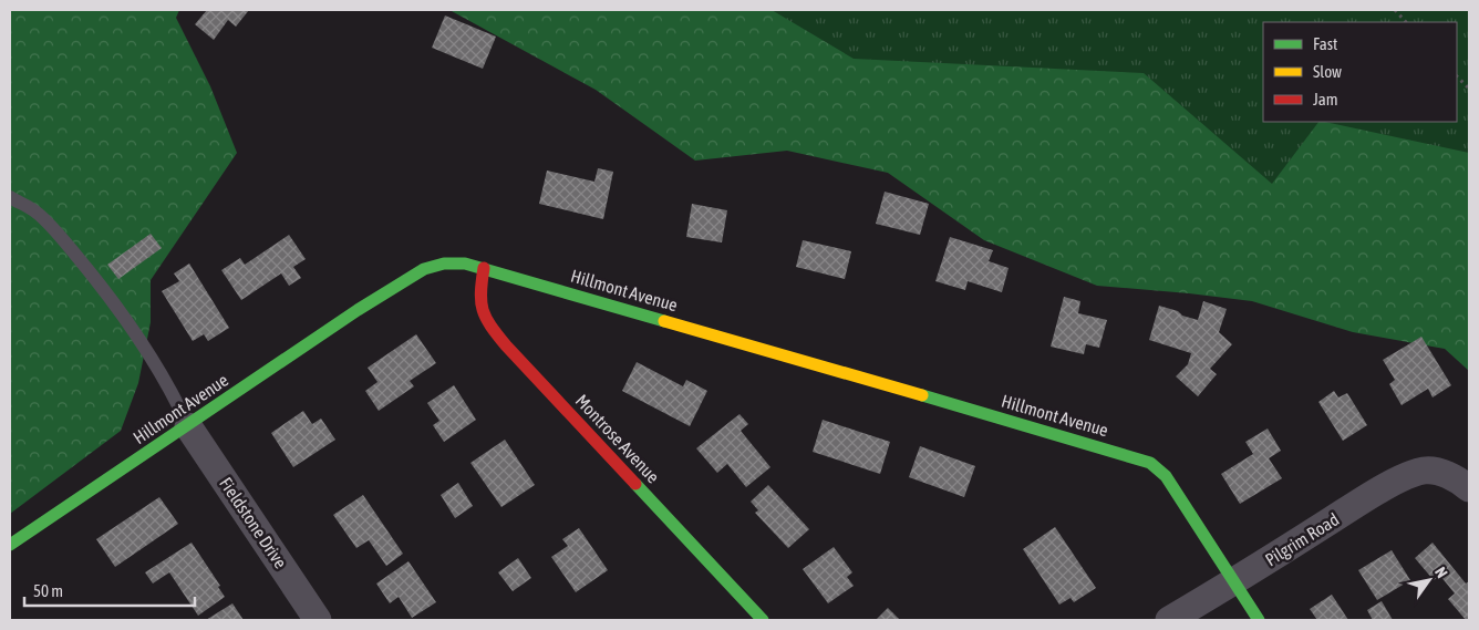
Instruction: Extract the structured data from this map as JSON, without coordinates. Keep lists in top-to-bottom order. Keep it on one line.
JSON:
{"streets":{"street":["Hillmont Avenue","Montrose Avenue","Fieldstone Drive","Pilgrim Road"]},"crossings":[["Hillmont Avenue","Montrose Avenue"],["Hillmont Avenue","Fieldstone Drive"],["Hillmont Avenue","Pilgrim Road"]],"legend":["Fast","Slow","Jam"],"scale_bar":"50 m","north":"top right"}
